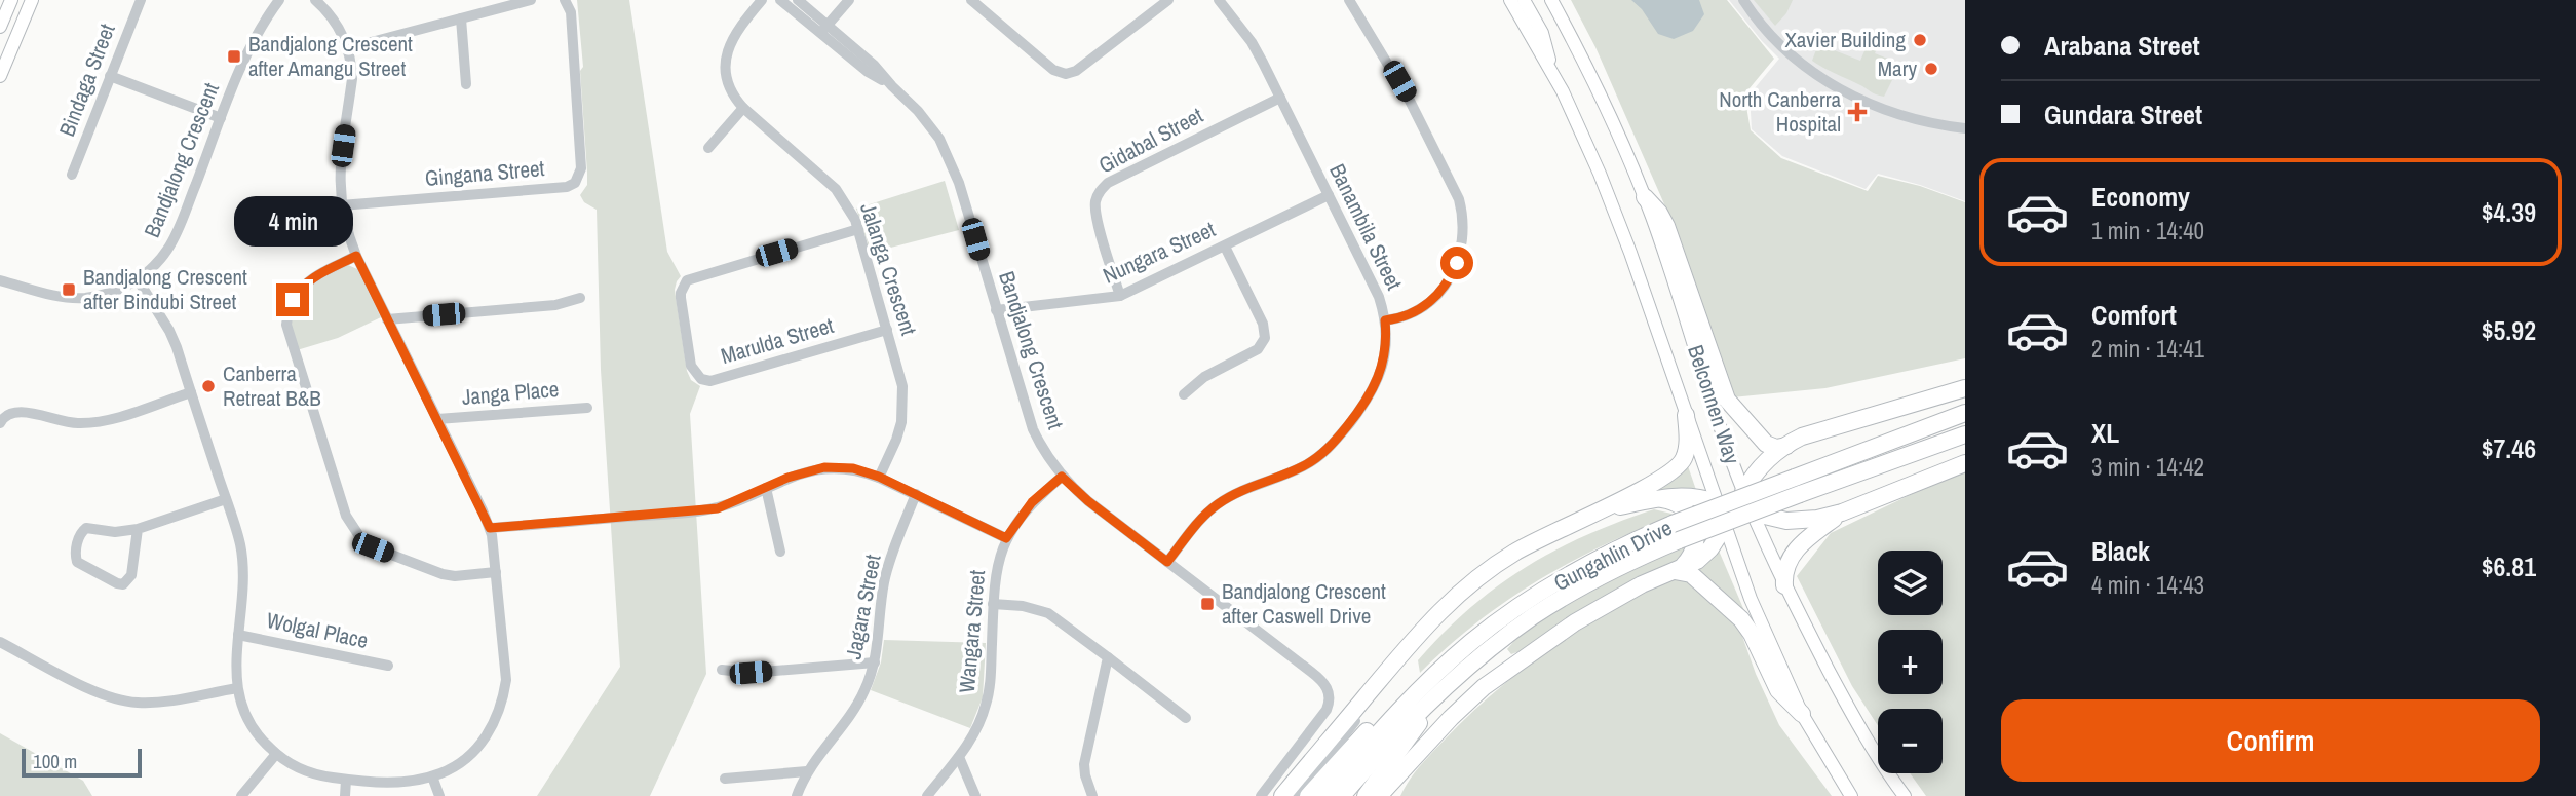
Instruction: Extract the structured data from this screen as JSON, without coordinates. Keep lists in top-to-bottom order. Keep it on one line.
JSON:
{"streets":{"highway":["Gungahlin Drive"],"main road":["Belconnen Way"],"street":["Bindaga Street","Gidabal Street","Bandjalong Crescent","Gingana Street","Banambila Street","Nungara Street","Jalanga Crescent","Marulda Street","Janga Place","Jagara Street","Wolgal Place","Wangara Street"]},"crossings":[["Gidabal Street","Banambila Street"],["Gidabal Street","Nungara Street"],["Bandjalong Crescent","Banambila Street"],["Bandjalong Crescent","Nungara Street"],["Bandjalong Crescent","Wangara Street"],["Banambila Street","Nungara Street"],["Jalanga Crescent","Marulda Street"]],"places":{"other":["Xavier Building","Mary","Canberra Retreat B&B"],"transit":["Bandjalong Crescent after Amangu Street","Bandjalong Crescent after Bindubi Street","Bandjalong Crescent after Caswell Drive"],"health":["North Canberra Hospital"]},"scale_bar":"100 m","page":{"banner":["Arabana Street","Gundara Street"],"list":[{"name":"Economy","note":"1 min · 14:40","value":"$4.39"},{"name":"Comfort","note":"2 min · 14:41","value":"$5.92"},{"name":"XL","note":"3 min · 14:42","value":"$7.46"},{"name":"Black","note":"4 min · 14:43","value":"$6.81"}],"bubble":"4 min","map_buttons":["+","−"],"buttons":"Confirm","scale":"100 m"}}
